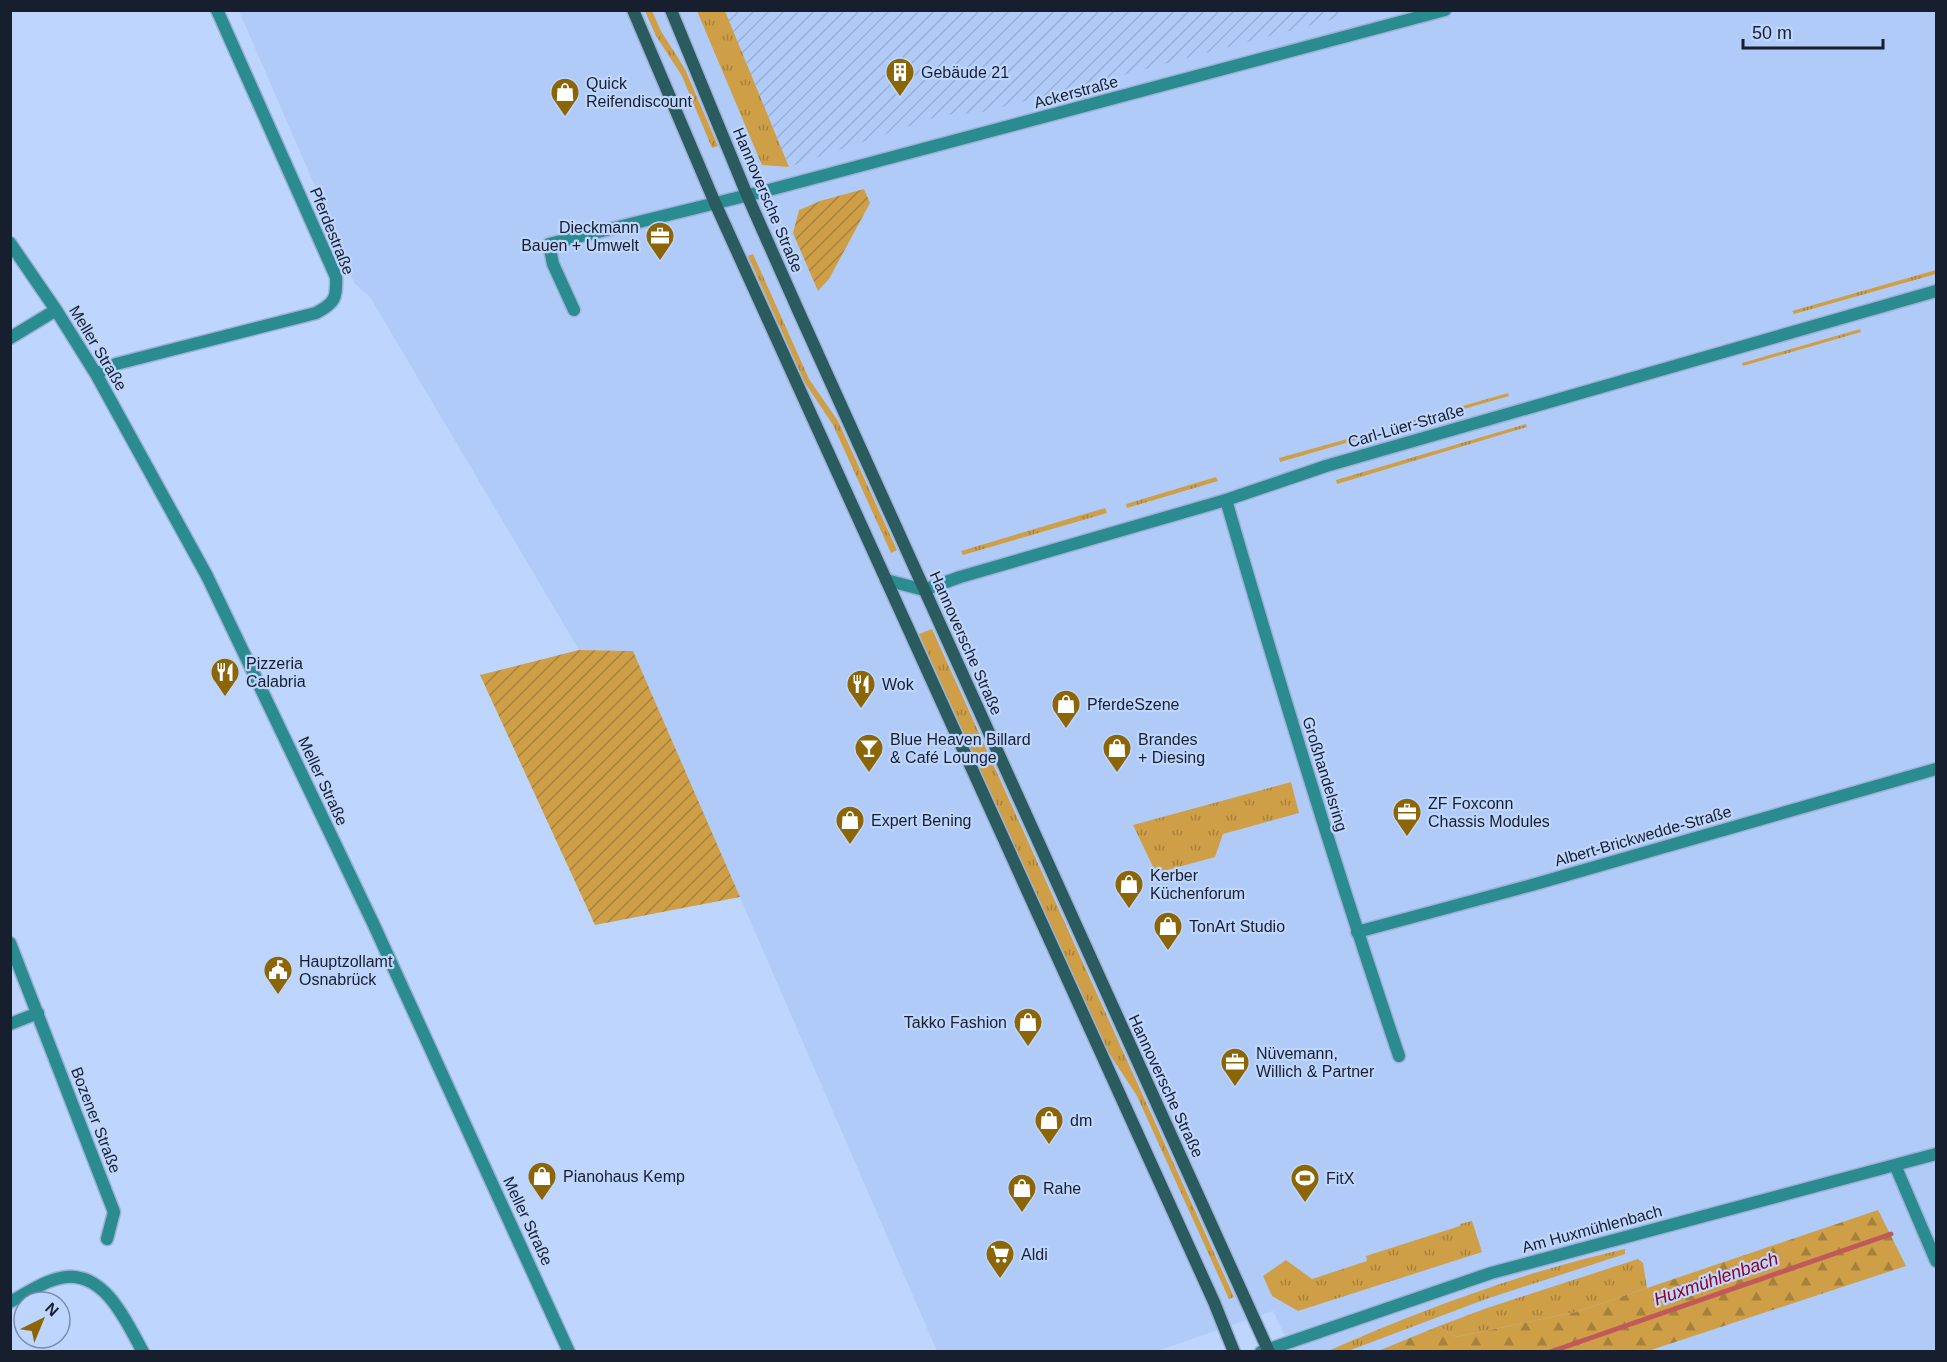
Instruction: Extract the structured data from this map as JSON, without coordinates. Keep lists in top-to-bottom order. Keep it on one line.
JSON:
{"streets":{"main road":["Hannoversche Straße"],"street":["Ackerstraße","Pferdestraße","Meller Straße","Carl-Lüer-Straße","Großhandelsring","Albert-Brickwedde-Straße","Bozener Straße","Am Huxmühlenbach"]},"crossings":[["Ackerstraße","Hannoversche Straße"],["Hannoversche Straße","Carl-Lüer-Straße"],["Hannoversche Straße","Am Huxmühlenbach"],["Pferdestraße","Meller Straße"],["Carl-Lüer-Straße","Großhandelsring"],["Großhandelsring","Albert-Brickwedde-Straße"]],"water":["Huxmühlenbach"],"places":{"building":["Gebäude 21"],"shop":["Quick Reifendiscount","PferdeSzene","Brandes + Diesing","Expert Bening","Kerber Küchenforum","TonArt Studio","Takko Fashion","dm","Pianohaus Kemp","Rahe"],"office":["Dieckmann Bauen + Umwelt","ZF Foxconn Chassis Modules","Nüvemann, Willich & Partner"],"restaurant":["Pizzeria Calabria","Wok"],"bar":["Blue Heaven Billard & Café Lounge"],"public building":["Hauptzollamt Osnabrück"],"sports":["FitX"],"supermarket":["Aldi"]},"scale_bar":"50 m","north":"top right"}
